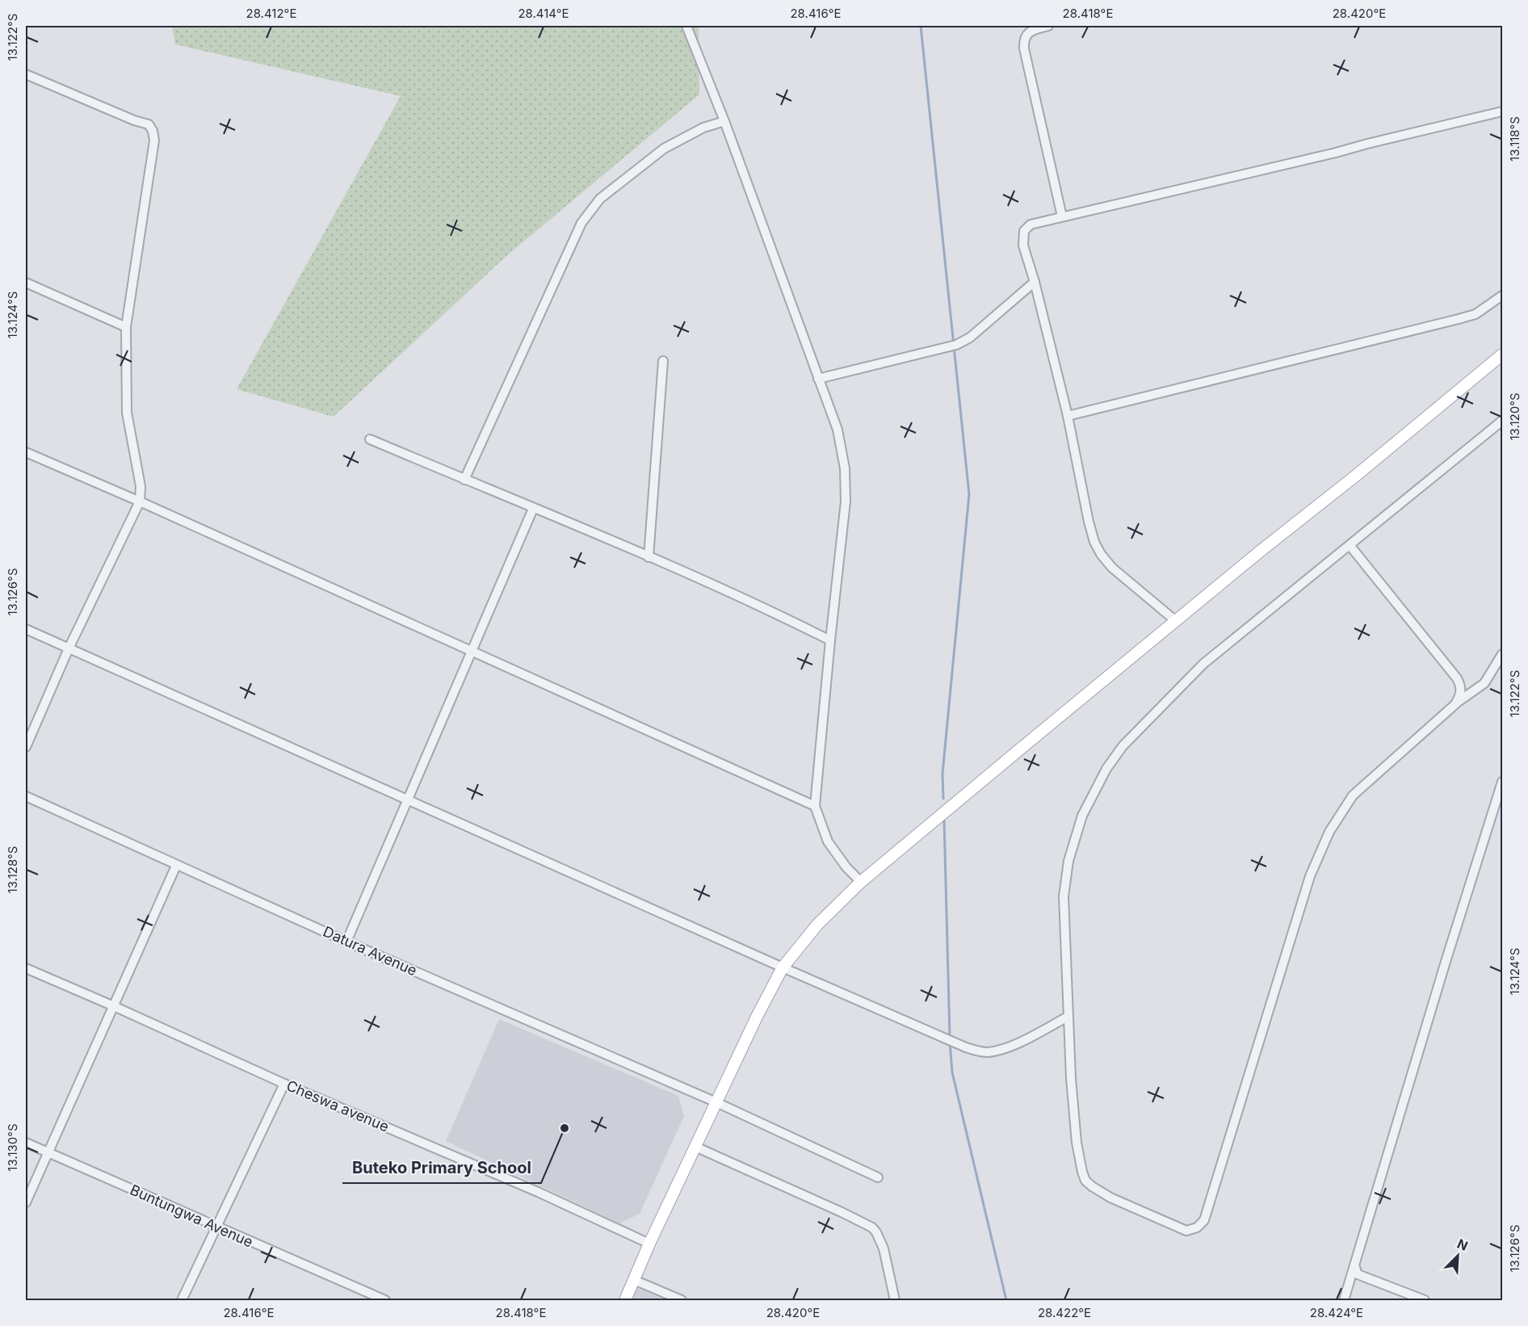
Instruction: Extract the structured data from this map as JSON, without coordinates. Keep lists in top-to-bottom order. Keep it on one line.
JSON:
{"streets":{"street":["Datura Avenue","Cheswa avenue","Buntungwa Avenue"]},"places":["Buteko Primary School"],"north":"top right","coordinates":["28.412°E","28.414°E","28.416°E","28.418°E","28.420°E","13.122°S","13.118°S","13.124°S","13.120°S","13.126°S","13.128°S","13.130°S","28.422°E","28.424°E"]}
